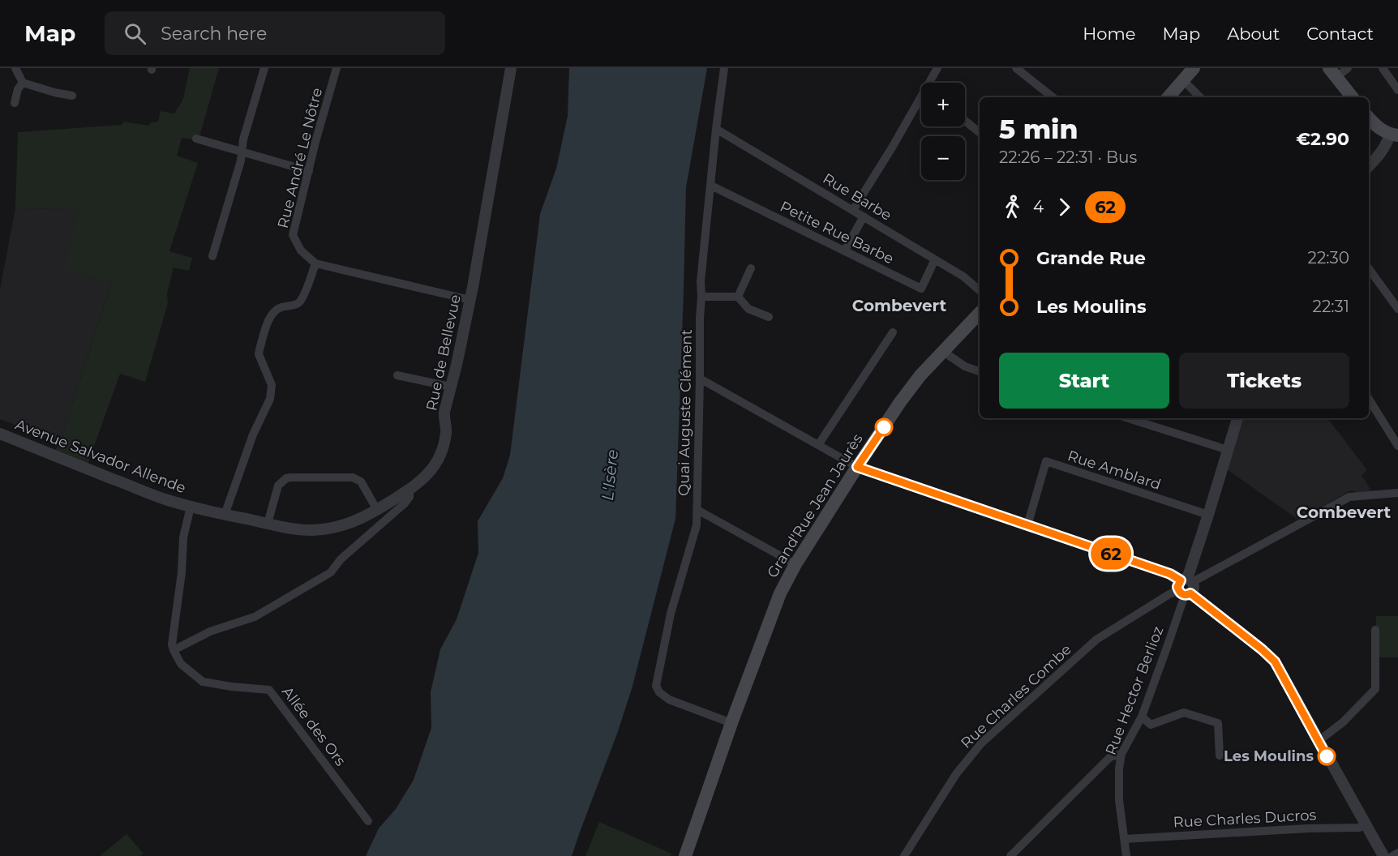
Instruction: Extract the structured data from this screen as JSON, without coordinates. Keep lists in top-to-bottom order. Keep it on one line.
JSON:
{"streets":{"main road":["Grand'Rue Jean Jaurès"],"street":["Rue André Le Nôtre","Rue Barbe","Petite Rue Barbe","Rue de Bellevue","Quai Auguste Clément","Avenue Salvador Allende","Rue Amblard","Rue Hector Berlioz","Rue Charles Combe","Allée des Ors","Rue Charles Ducros"]},"crossings":[["Rue Barbe","Petite Rue Barbe"],["Rue Barbe","Quai Auguste Clément"],["Petite Rue Barbe","Quai Auguste Clément"],["Rue de Bellevue","Avenue Salvador Allende"],["Quai Auguste Clément","Grand'Rue Jean Jaurès"],["Rue Hector Berlioz","Rue Charles Combe"],["Rue Hector Berlioz","Rue Charles Ducros"]],"districts":["Combevert","Combevert"],"water":["L'Isère"],"places":["Les Moulins"],"lines":["bus line 62"],"page":{"header":"Map","search":"Search here","nav":["Home","Map","About","Contact"],"on_map":"62","map_buttons":["+","−"],"heading":["5 min","22:26 – 22:31 · Bus","€2.90"],"legs":["4","62"],"list":[{"name":"Grande Rue","value":"22:30"},{"name":"Les Moulins","value":"22:31"}],"buttons":["Start","Tickets"]}}
